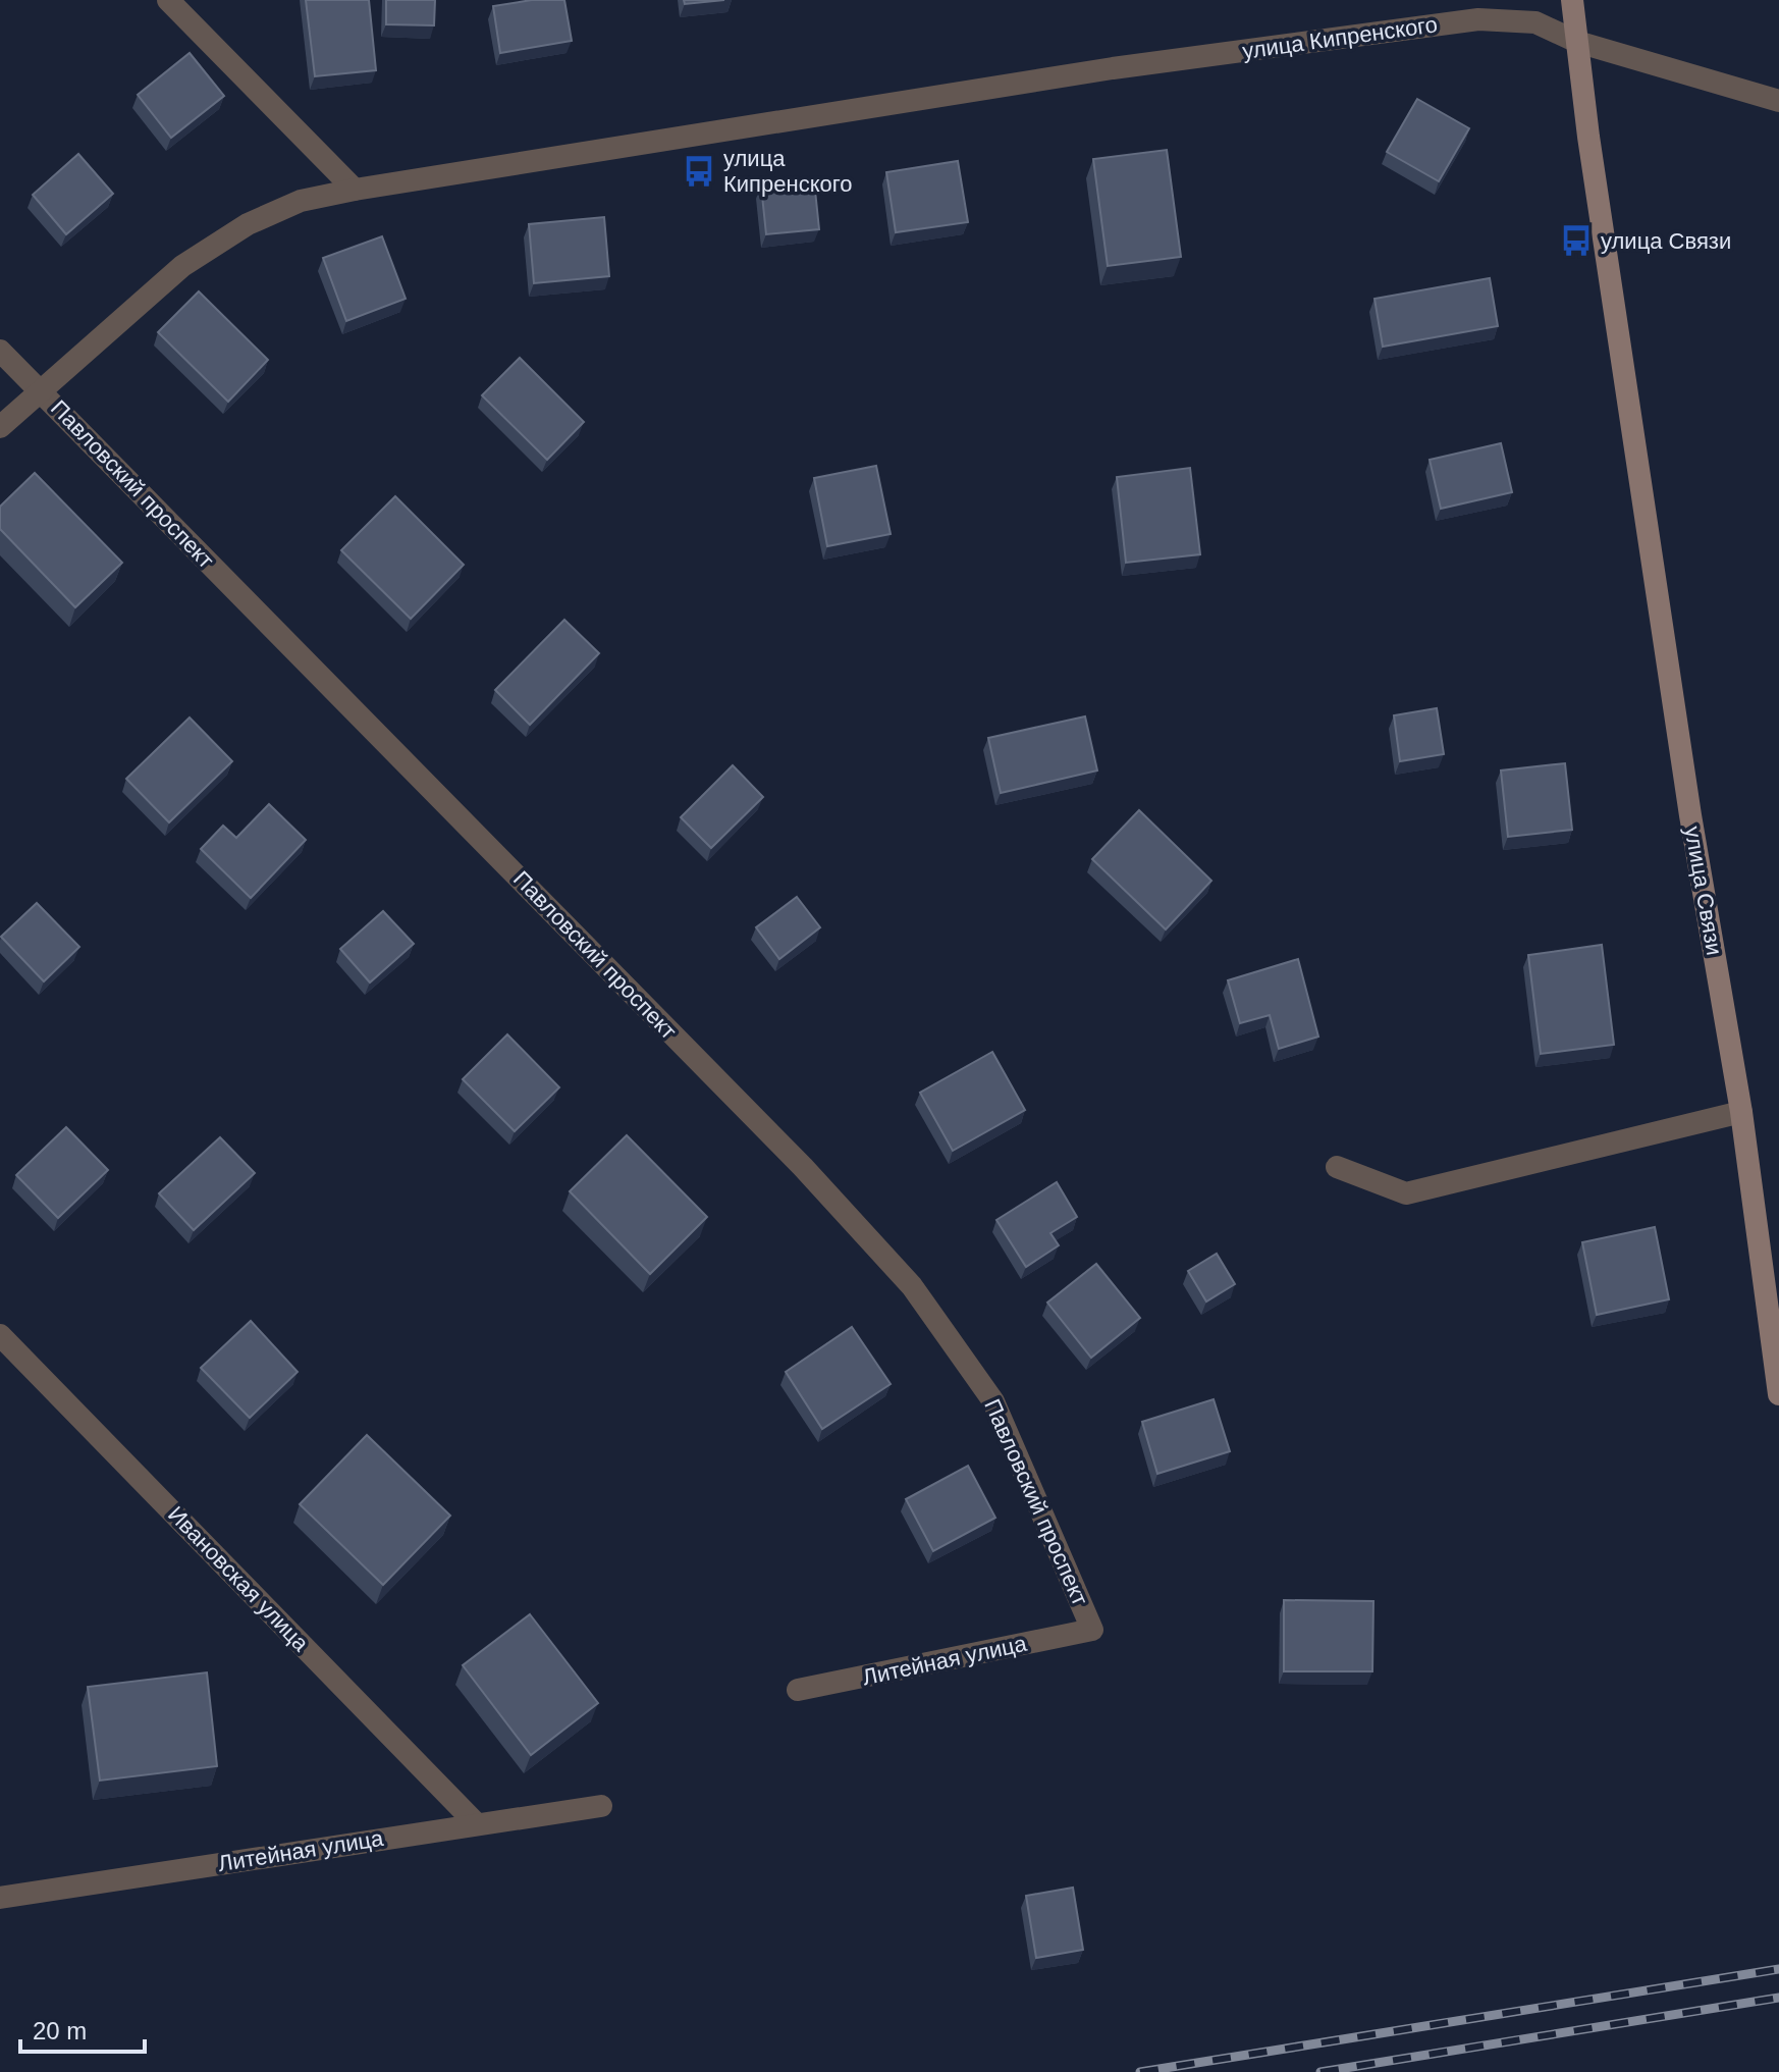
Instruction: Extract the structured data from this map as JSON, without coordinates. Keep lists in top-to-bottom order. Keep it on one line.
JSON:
{"streets":{"main road":["улица Связи"],"street":["улица Кипренского","Павловский проспект","Ивановская улица","Литейная улица"]},"crossings":[["улица Кипренского","Павловский проспект"],["улица Кипренского","улица Связи"],["Павловский проспект","Литейная улица"],["Ивановская улица","Литейная улица"]],"places":{"bus stop":["улица Кипренского","улица Связи"]},"scale_bar":"20 m"}
